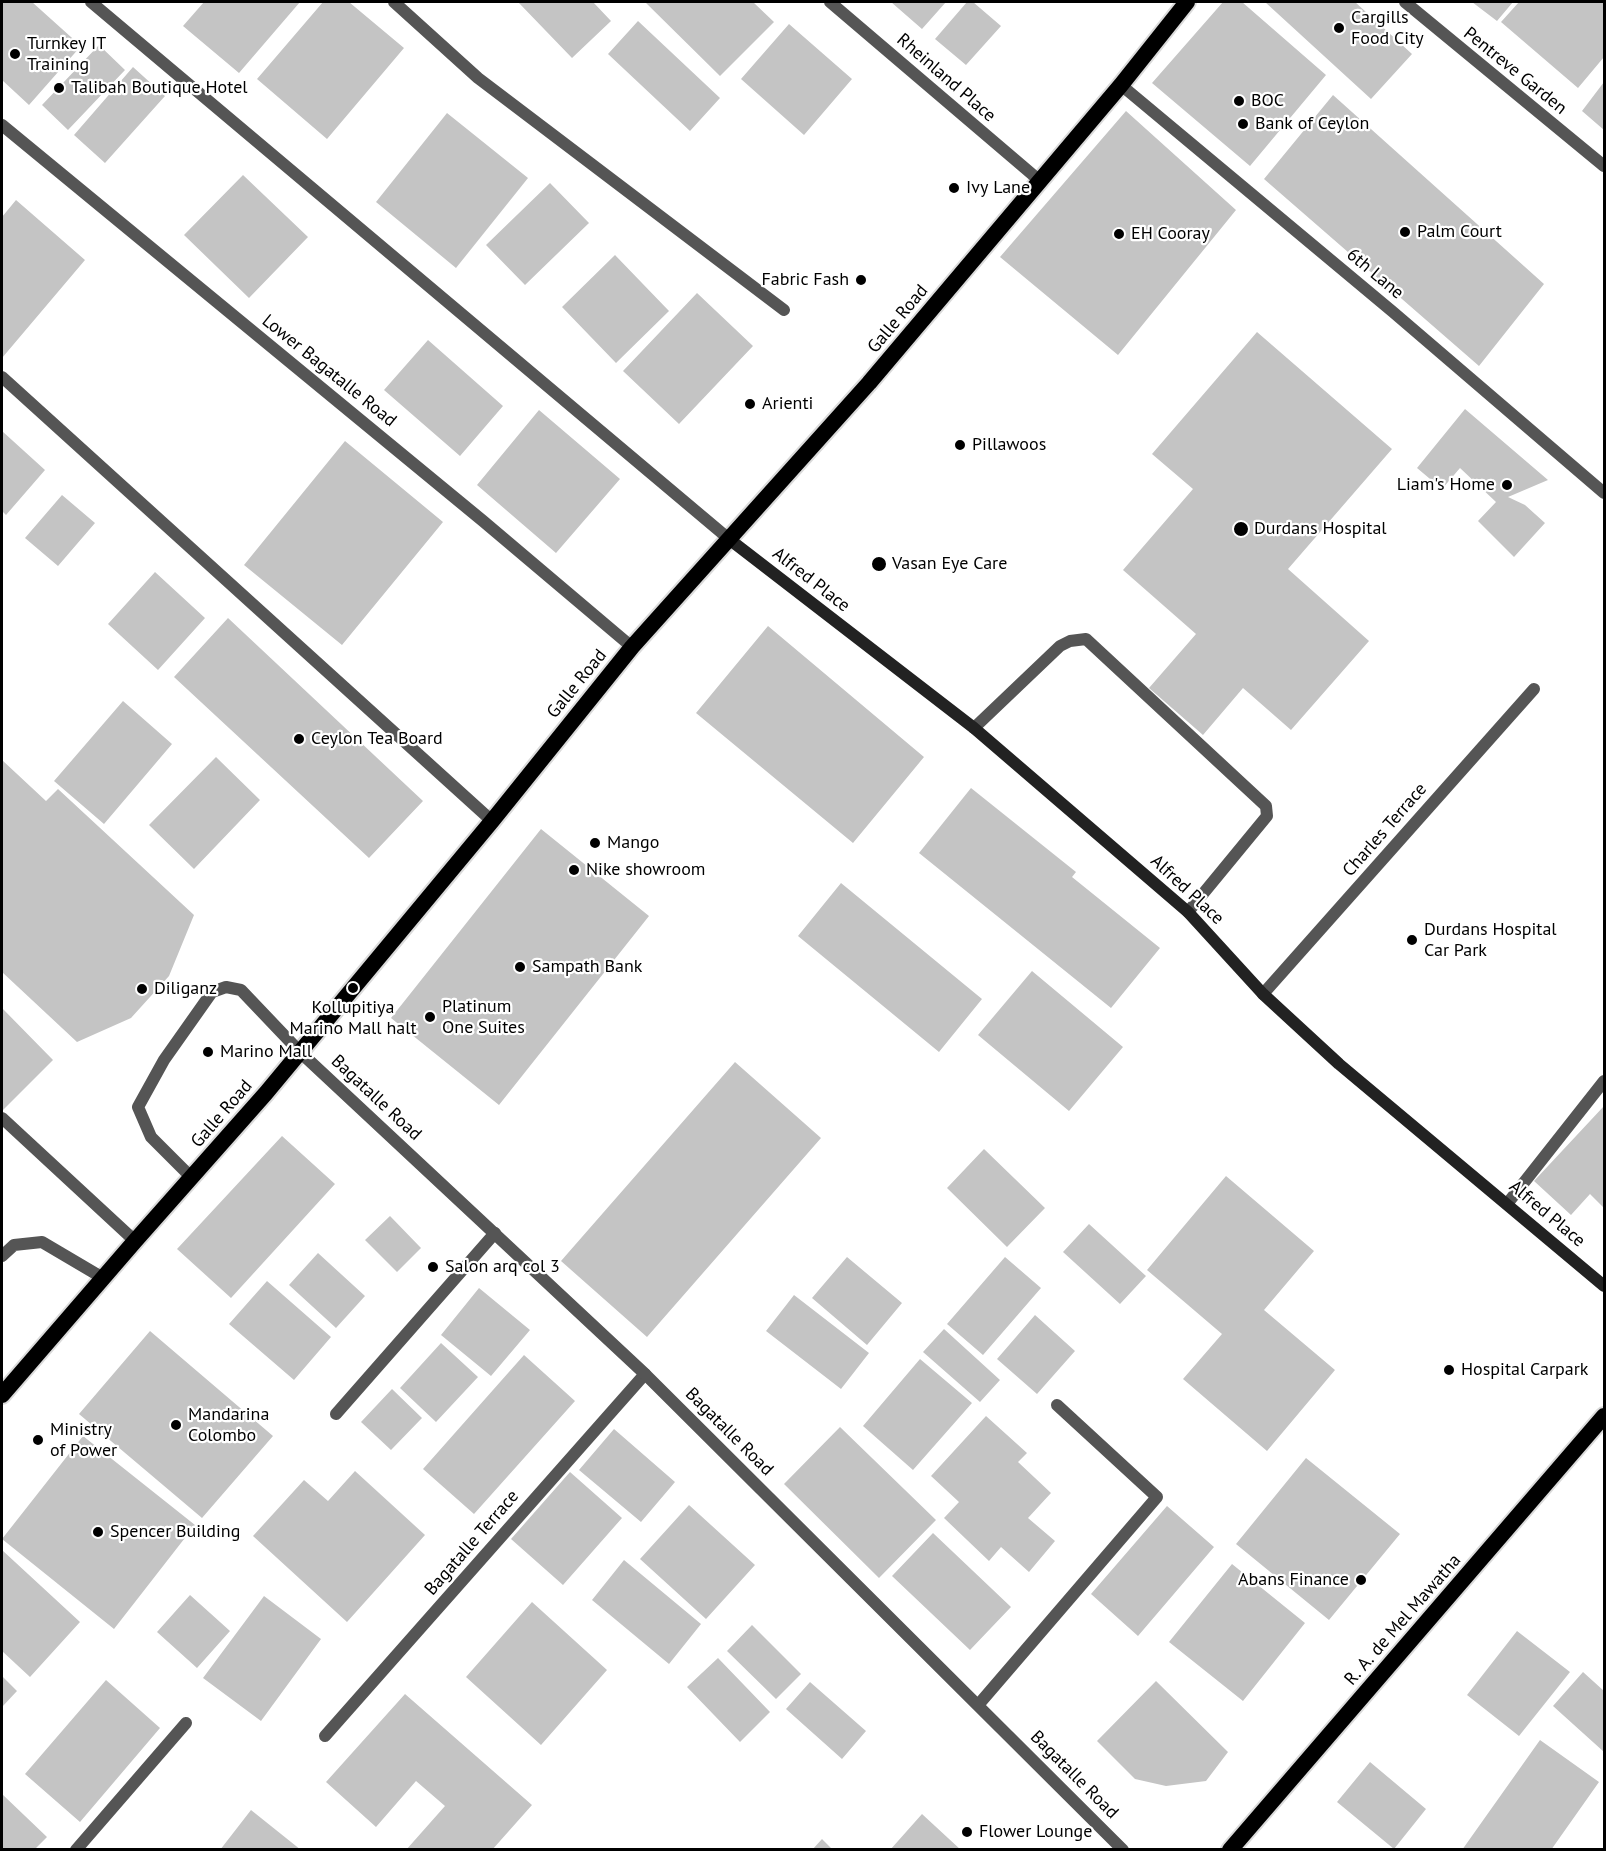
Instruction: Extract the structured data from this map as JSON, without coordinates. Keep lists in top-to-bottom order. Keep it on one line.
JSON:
{"streets":{"highway":["Galle Road","R. A. de Mel Mawatha"],"main road":["Alfred Place"],"street":["Pentreve Garden","Rheinland Place","6th Lane","Lower Bagatalle Road","Charles Terrace","Bagatalle Road","Bagatalle Terrace"]},"crossings":[["Rheinland Place","Galle Road"],["6th Lane","Galle Road"],["Galle Road","Lower Bagatalle Road"],["Galle Road","Alfred Place"],["Galle Road","Bagatalle Road"],["Alfred Place","Charles Terrace"],["Bagatalle Road","Bagatalle Terrace"]],"places":["Cargills Food City","Turnkey IT Training","Talibah Boutique Hotel","BOC","Bank of Ceylon","Ivy Lane","Palm Court","EH Cooray","Fabric Fash","Arienti","Pillawoos","Liam's Home","Durdans Hospital","Vasan Eye Care","Ceylon Tea Board","Mango","Nike showroom","Durdans Hospital Car Park","Sampath Bank","Kollupitiya Marino Mall halt","Diliganz","Platinum One Suites","Marino Mall","Salon arq col 3","Hospital Carpark","Mandarina Colombo","Ministry of Power","Spencer Building","Abans Finance","Flower Lounge"]}
